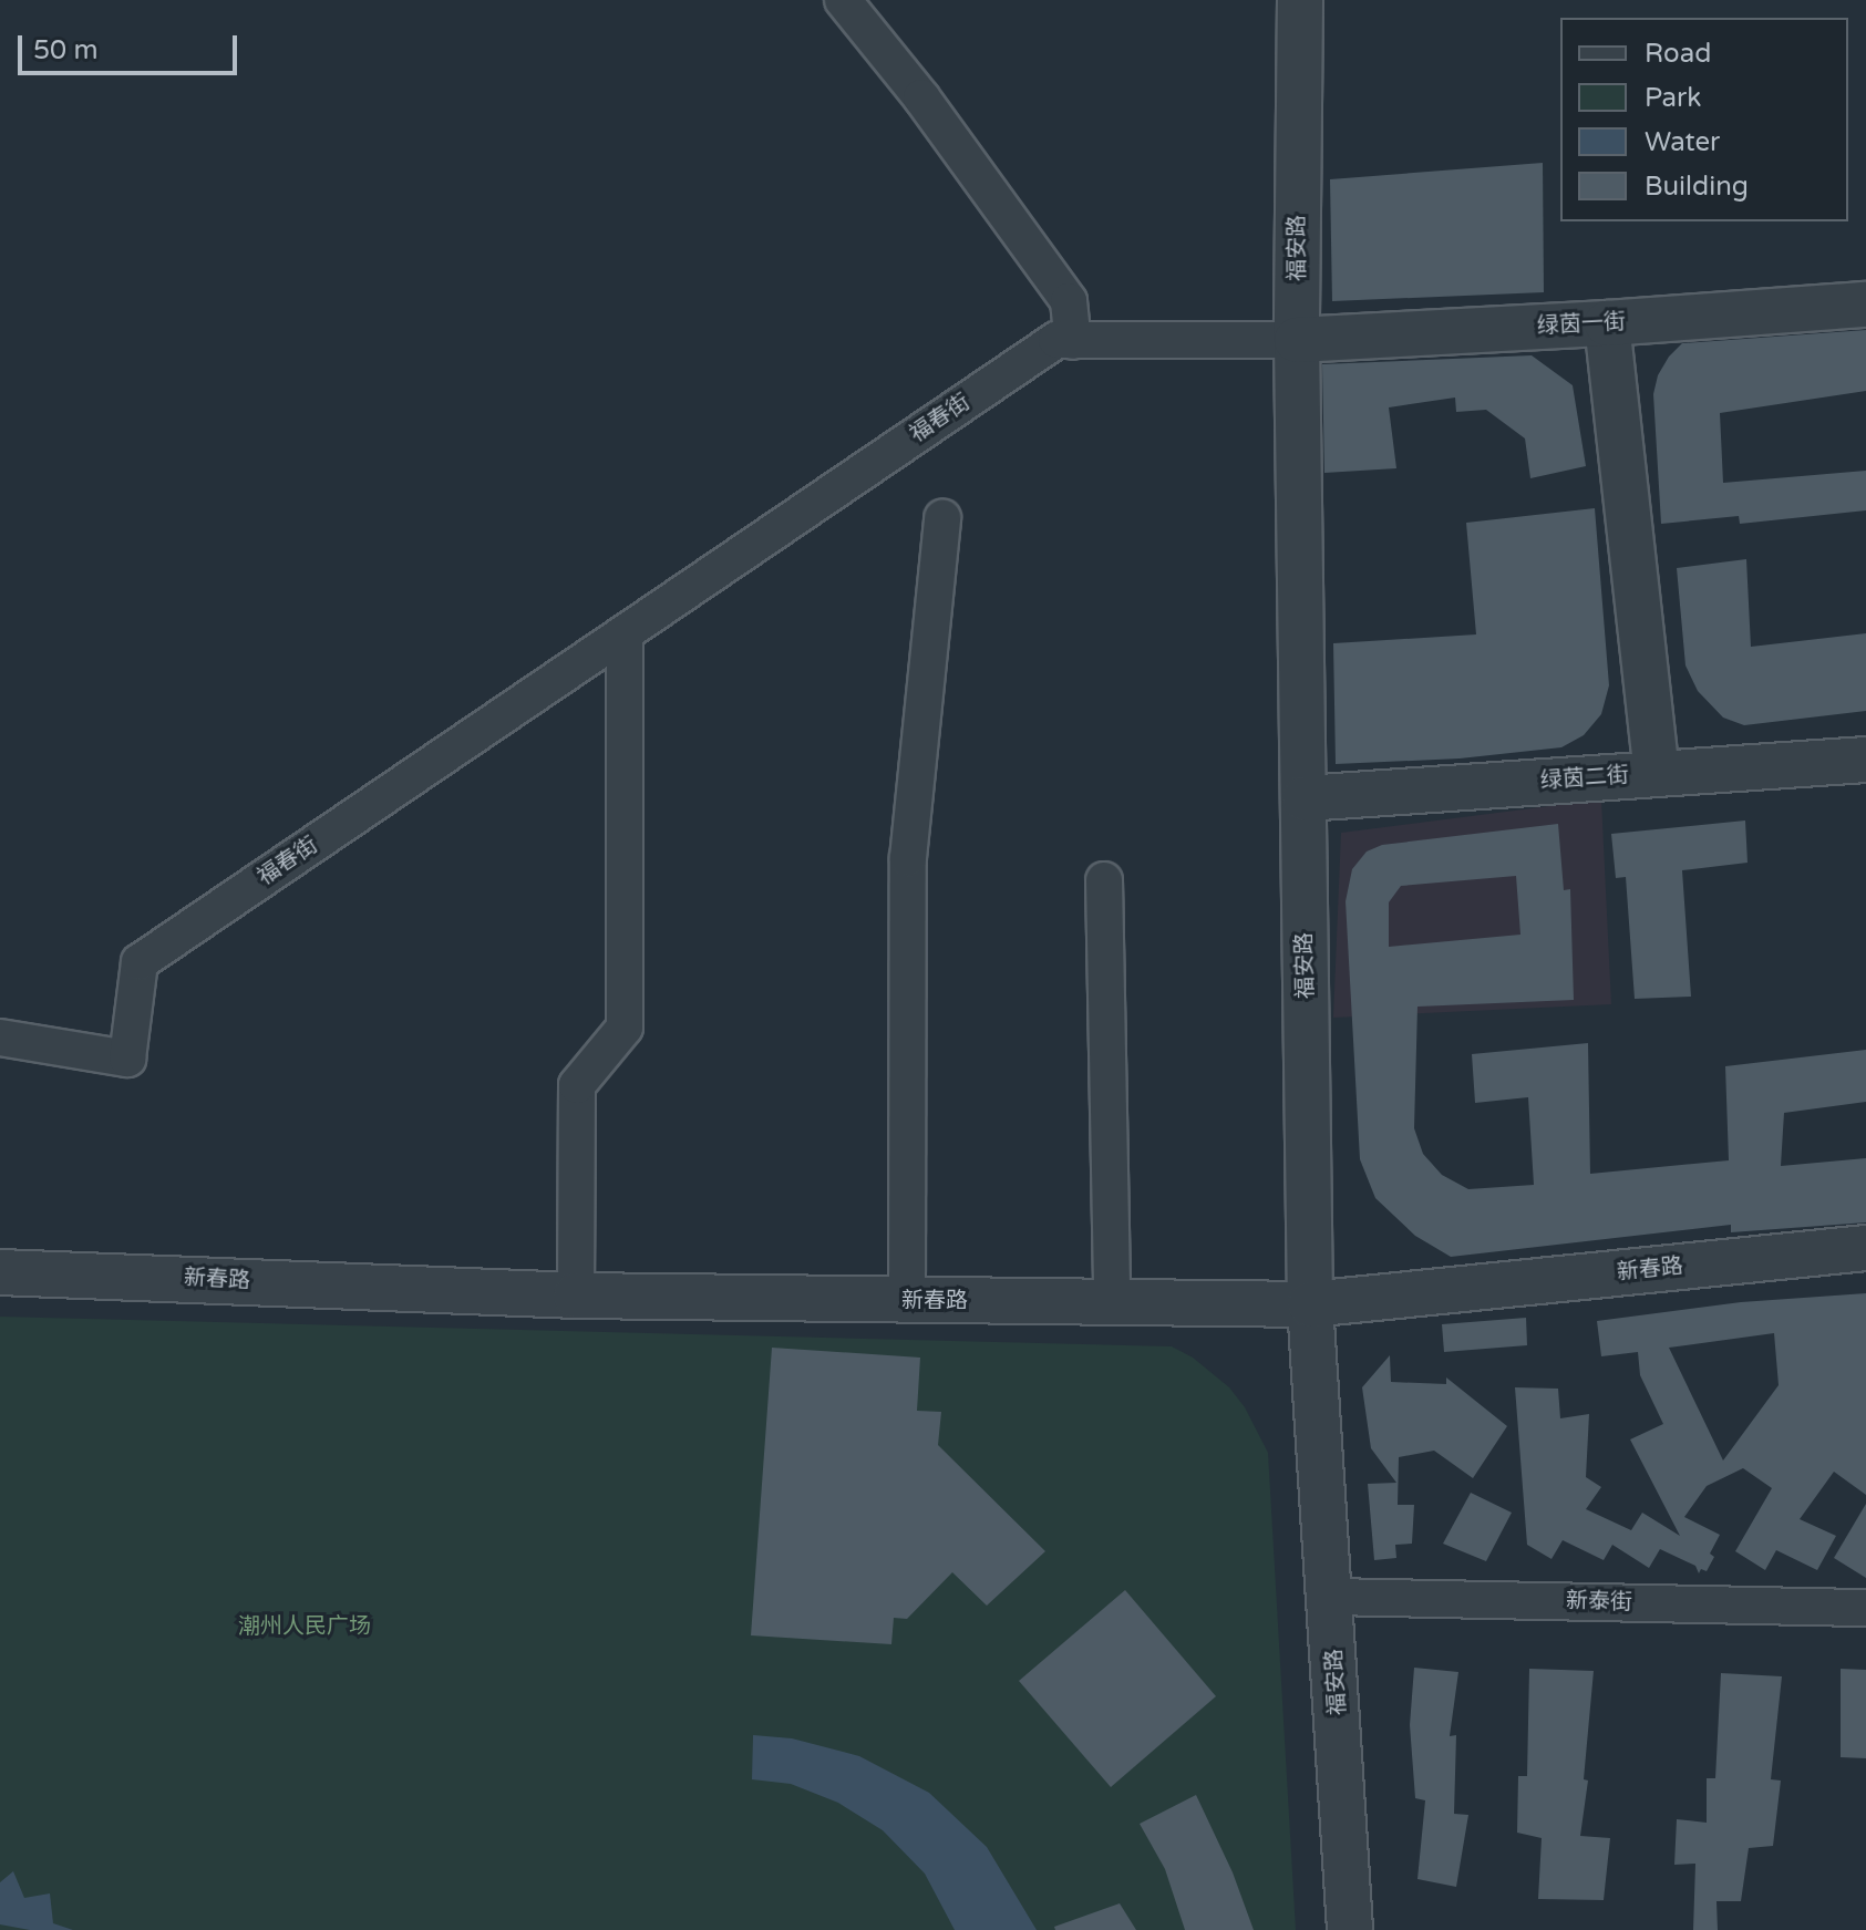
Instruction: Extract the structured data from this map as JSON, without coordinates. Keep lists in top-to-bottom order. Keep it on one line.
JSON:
{"streets":{"street":["福安路","绿茵一街","福春街","绿茵二街","新春路","新泰街"]},"crossings":[["福安路","绿茵一街"],["福安路","福春街"],["福安路","绿茵二街"],["福安路","新春路"],["福安路","新泰街"],["绿茵一街","福春街"]],"parks":["潮州人民广场"],"legend":["Road","Park","Water","Building"],"scale_bar":"50 m"}
